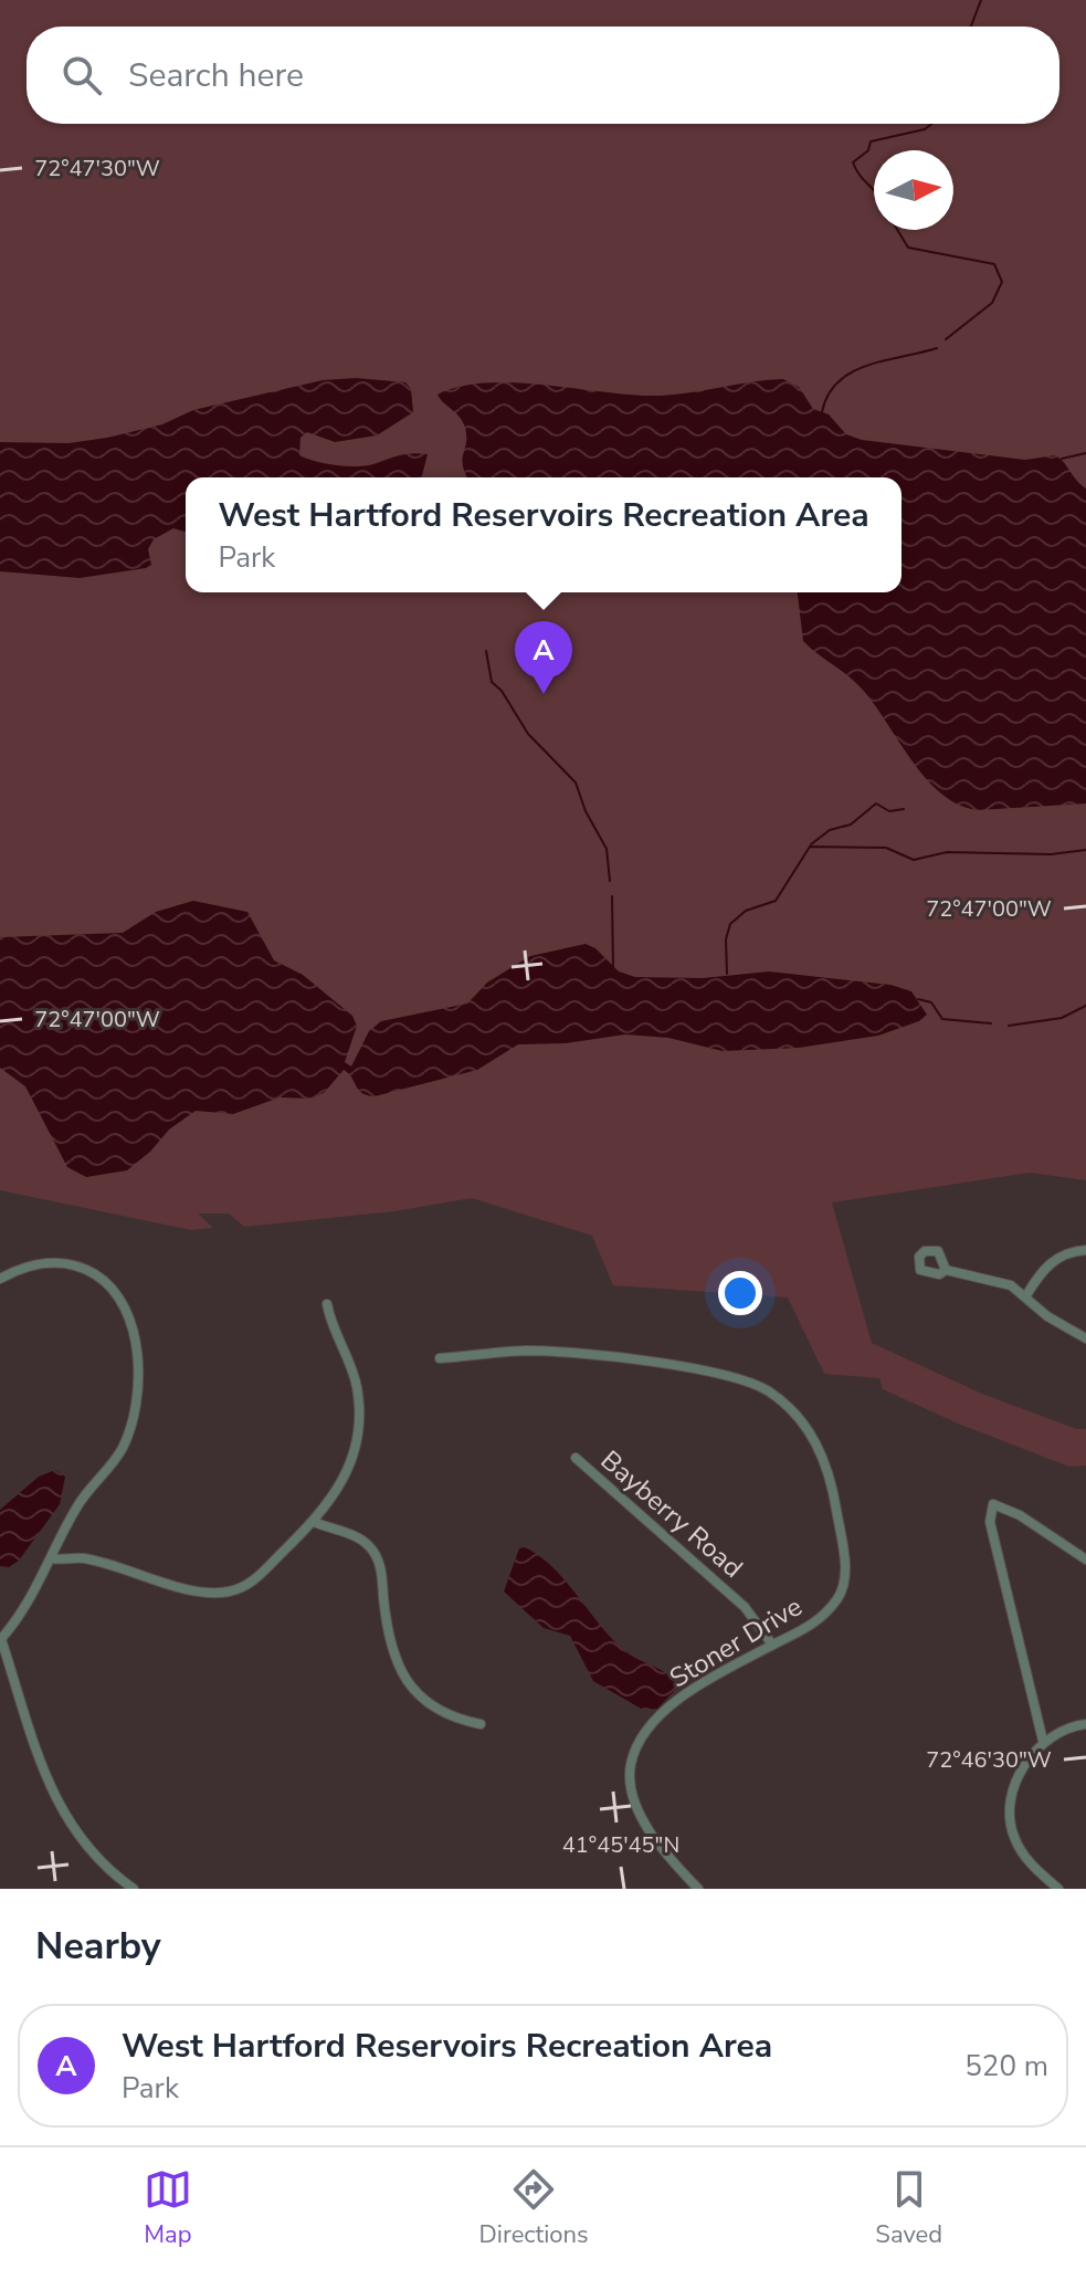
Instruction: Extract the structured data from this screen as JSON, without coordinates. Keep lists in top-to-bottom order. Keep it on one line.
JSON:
{"streets":{"street":["Bayberry Road","Stoner Drive"]},"crossings":[["Bayberry Road","Stoner Drive"]],"north":"right","page":{"search":"Search here","popup":["West Hartford Reservoirs Recreation Area","Park"],"pins":"A","heading":"Nearby","list":[{"mark":"A","name":"West Hartford Reservoirs Recreation Area","note":"Park","value":"520 m"}],"nav":["Map","Directions","Saved"]},"coordinates":["72°47'30\"W","72°47'00\"W","72°46'30\"W","41°45'45\"N"]}
